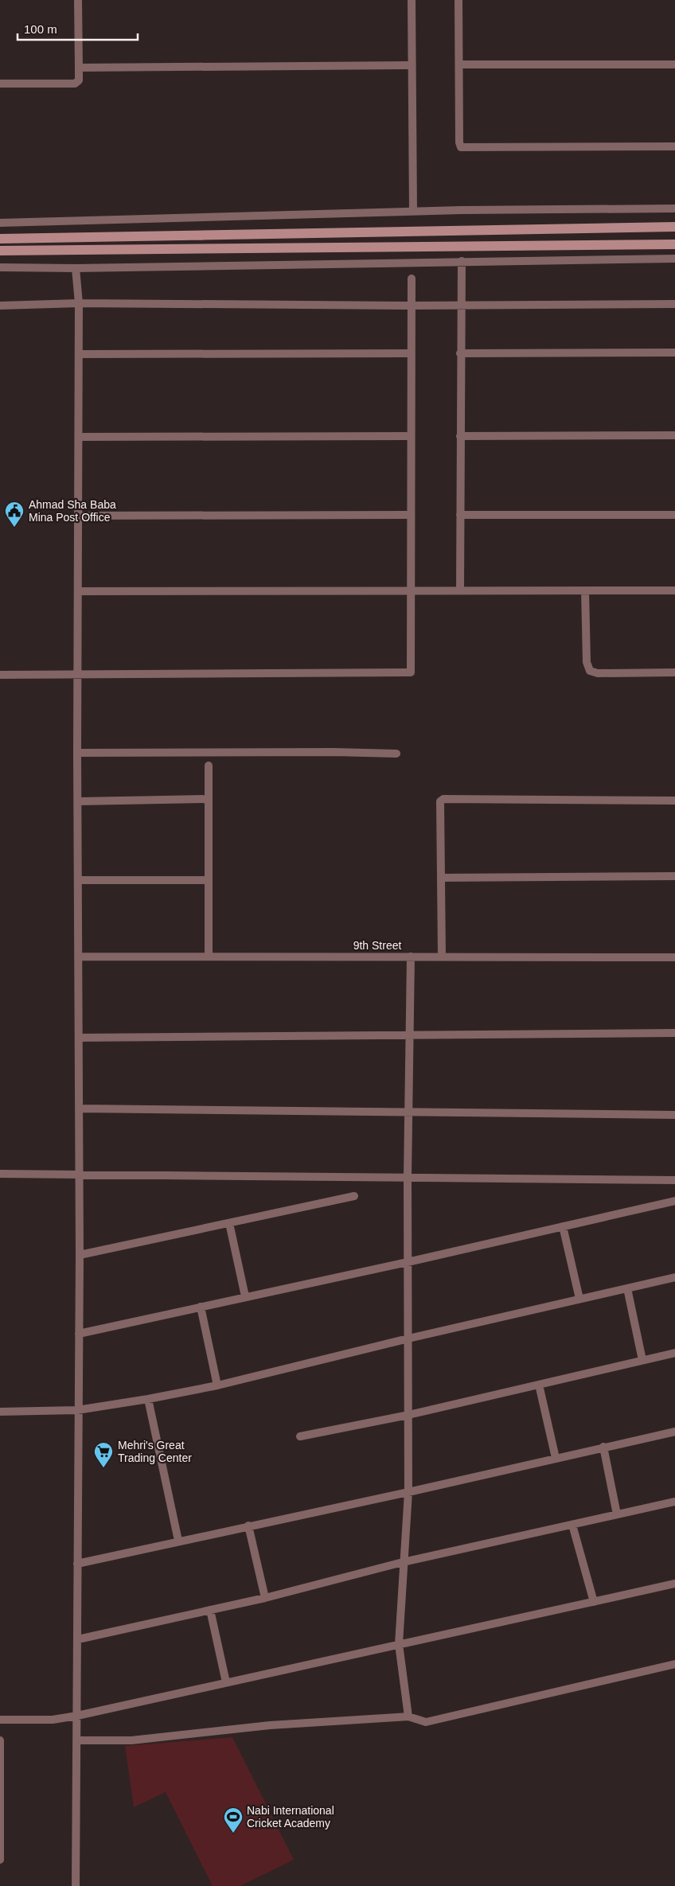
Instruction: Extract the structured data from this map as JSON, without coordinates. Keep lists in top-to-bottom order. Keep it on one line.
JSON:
{"streets":{"street":["9th Street"]},"places":{"public building":["Ahmad Sha Baba Mina Post Office"],"supermarket":["Mehri's Great Trading Center"],"sports":["Nabi International Cricket Academy"]},"scale_bar":"100 m"}
